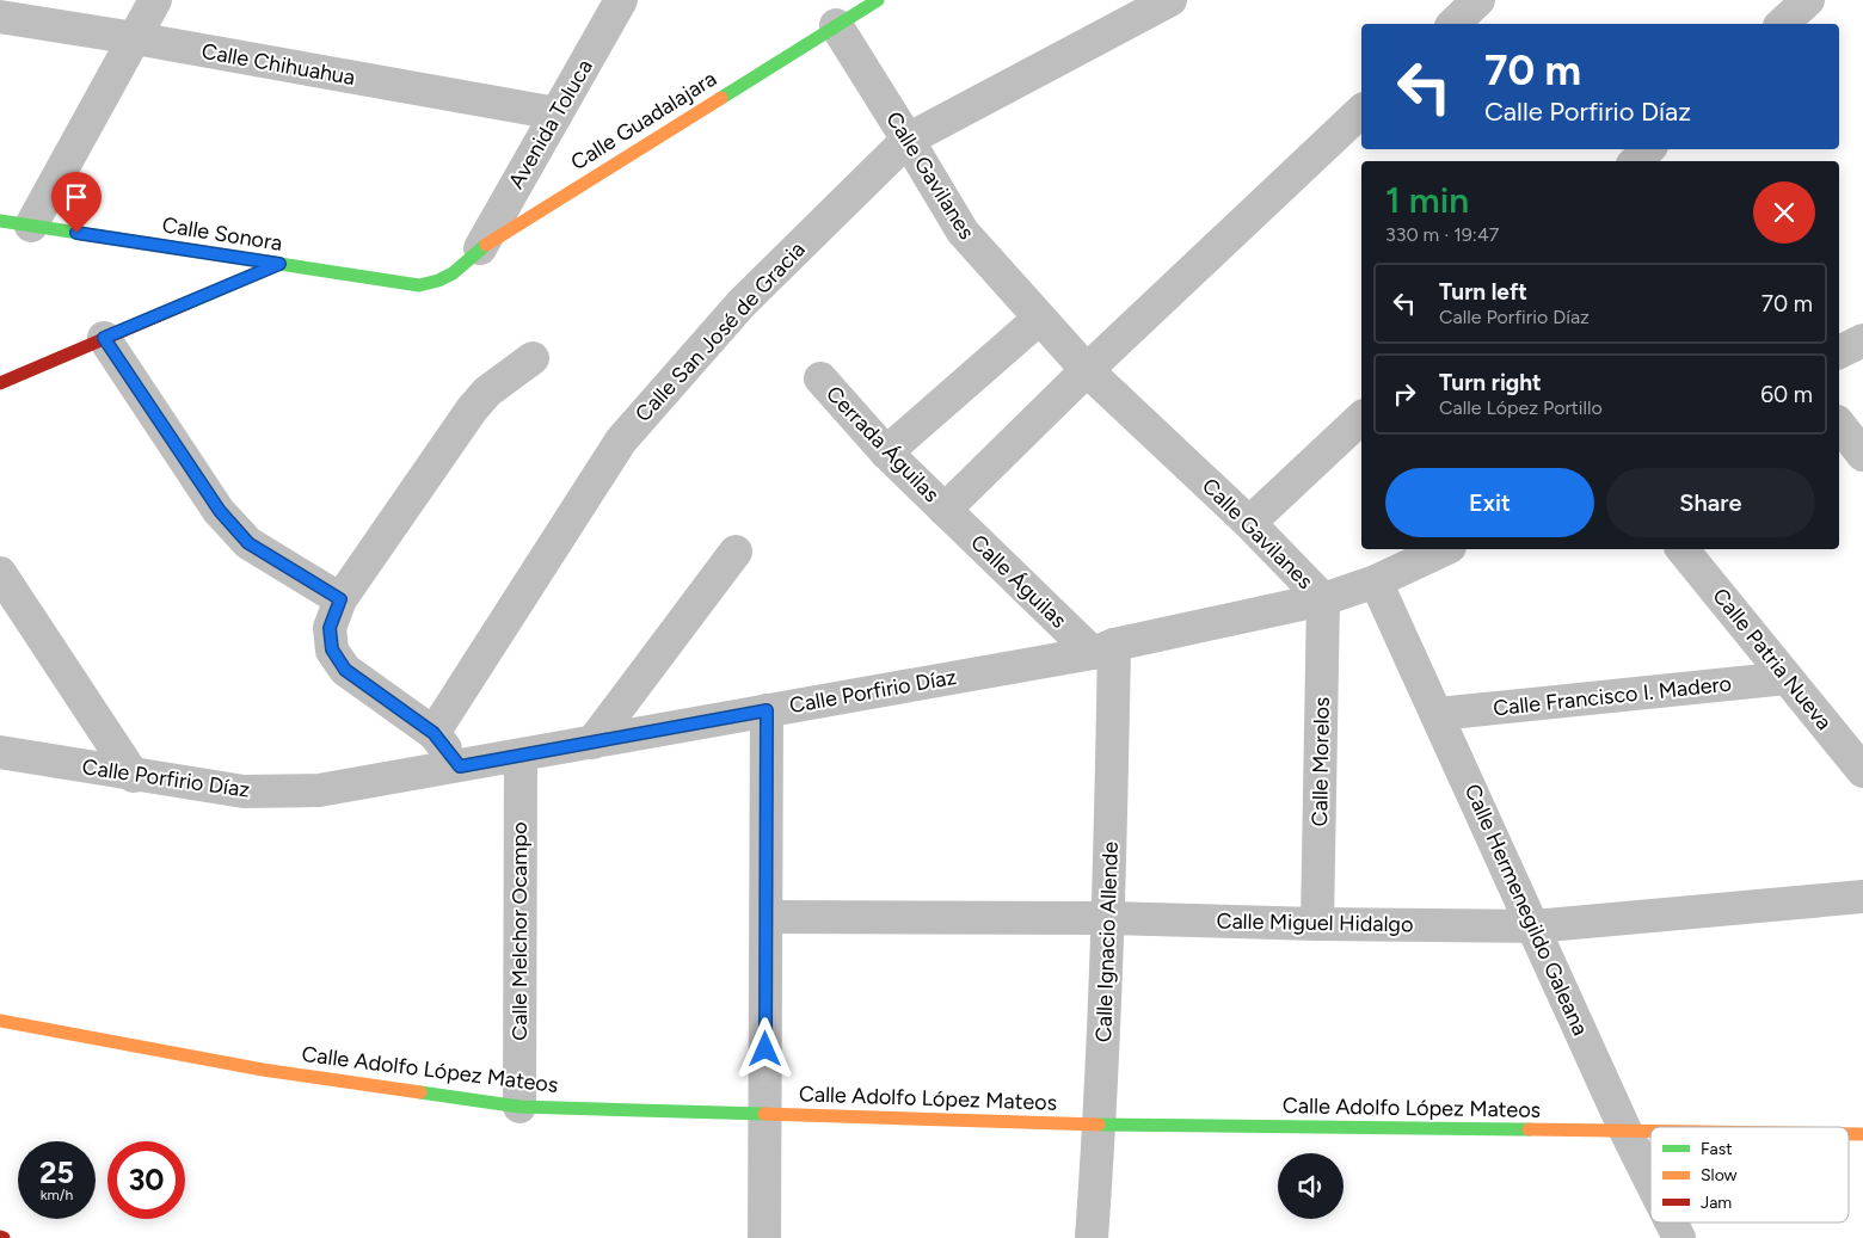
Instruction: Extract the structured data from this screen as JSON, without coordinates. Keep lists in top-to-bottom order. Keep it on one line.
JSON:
{"streets":{"street":["Calle Chihuahua","Calle Guadalajara","Avenida Toluca","Calle Gavilanes","Calle Sonora","Calle San José de Gracia","Cerrada Águilas","Calle Águilas","Calle Patria Nueva","Calle Porfirio Díaz","Calle Francisco I. Madero","Calle Morelos","Calle Hermenegildo Galeana","Calle Miguel Hidalgo","Calle Melchor Ocampo","Calle Ignacio Allende","Calle Adolfo López Mateos"]},"crossings":[["Calle Chihuahua","Avenida Toluca"],["Calle Guadalajara","Avenida Toluca"],["Calle Guadalajara","Calle Gavilanes"],["Calle Guadalajara","Calle Sonora"],["Calle Gavilanes","Calle San José de Gracia"],["Calle Gavilanes","Calle Porfirio Díaz"],["Calle Gavilanes","Calle Morelos"],["Cerrada Águilas","Calle Águilas"],["Calle Águilas","Calle Porfirio Díaz"],["Calle Águilas","Calle Ignacio Allende"],["Calle Patria Nueva","Calle Francisco I. Madero"],["Calle Porfirio Díaz","Calle Morelos"],["Calle Porfirio Díaz","Calle Hermenegildo Galeana"],["Calle Porfirio Díaz","Calle Melchor Ocampo"],["Calle Porfirio Díaz","Calle Ignacio Allende"],["Calle Francisco I. Madero","Calle Hermenegildo Galeana"],["Calle Morelos","Calle Miguel Hidalgo"],["Calle Hermenegildo Galeana","Calle Miguel Hidalgo"],["Calle Hermenegildo Galeana","Calle Adolfo López Mateos"],["Calle Miguel Hidalgo","Calle Ignacio Allende"],["Calle Melchor Ocampo","Calle Adolfo López Mateos"],["Calle Ignacio Allende","Calle Adolfo López Mateos"]],"legend":["Fast","Slow","Jam"],"page":{"turn":["70 m","Calle Porfirio Díaz"],"heading":["1 min","330 m · 19:47"],"list":[{"name":"Turn left","note":"Calle Porfirio Díaz","value":"70 m"},{"name":"Turn right","note":"Calle López Portillo","value":"60 m"}],"buttons":["Exit","Share"],"speed":"25 km/h","limit":"30"}}
